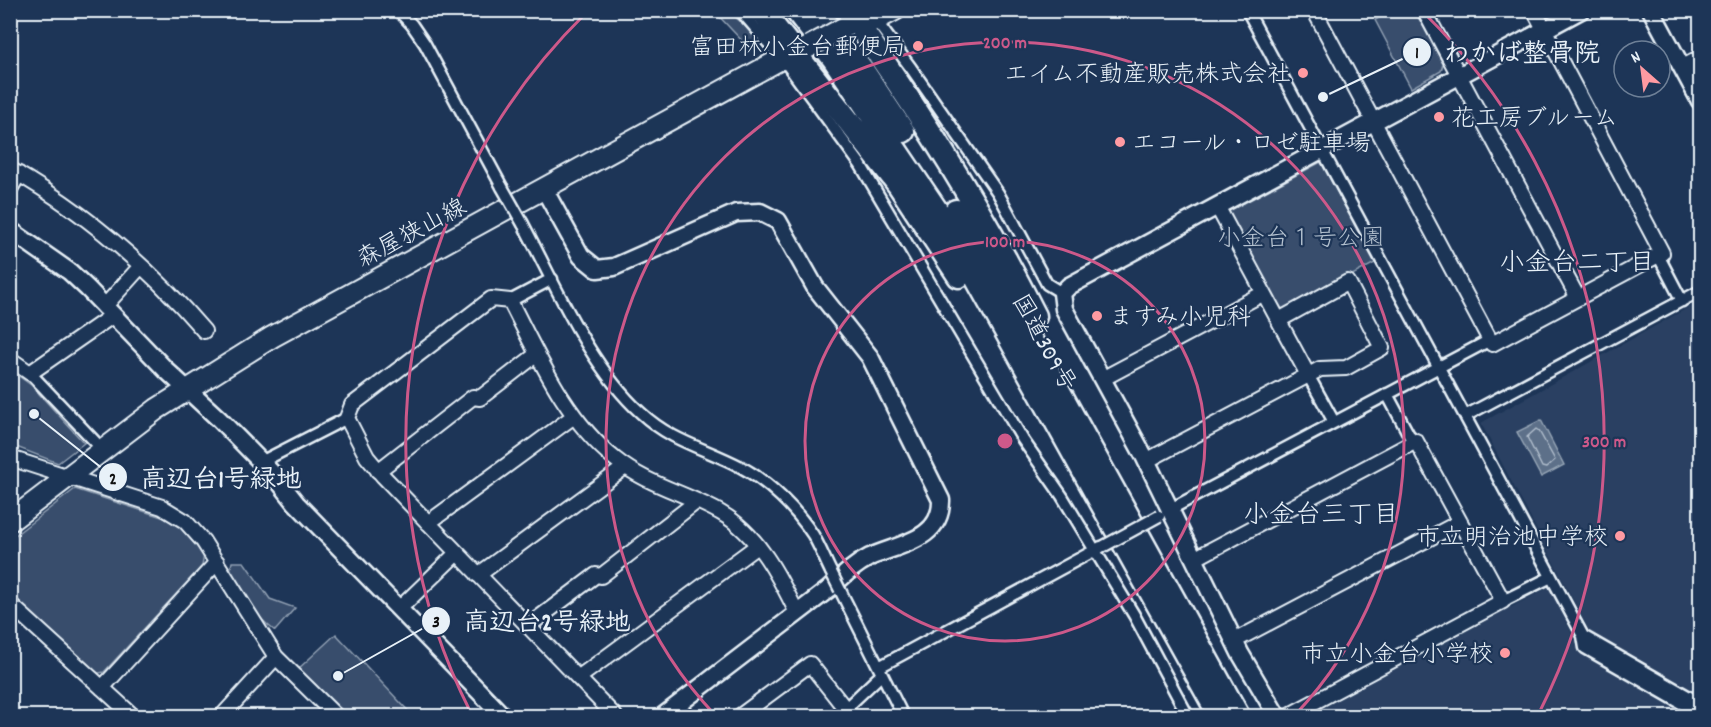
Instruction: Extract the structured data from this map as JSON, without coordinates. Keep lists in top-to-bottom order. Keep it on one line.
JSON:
{"streets":{"highway":["国道309号"],"main road":["森屋狭山線"]},"districts":["小金台二丁目","小金台三丁目"],"parks":["小金台１号公園"],"places":["富田林小金台郵便局","エイム不動産販売株式会社","わかば整骨院","花工房ブルーム","エコール・ロゼ駐車場","ますみ小児科","高辺台1号緑地","市立明治池中学校","市立小金台小学校","高辺台2号緑地"],"north":"top left","rings":["200 m","100 m","300 m"]}
